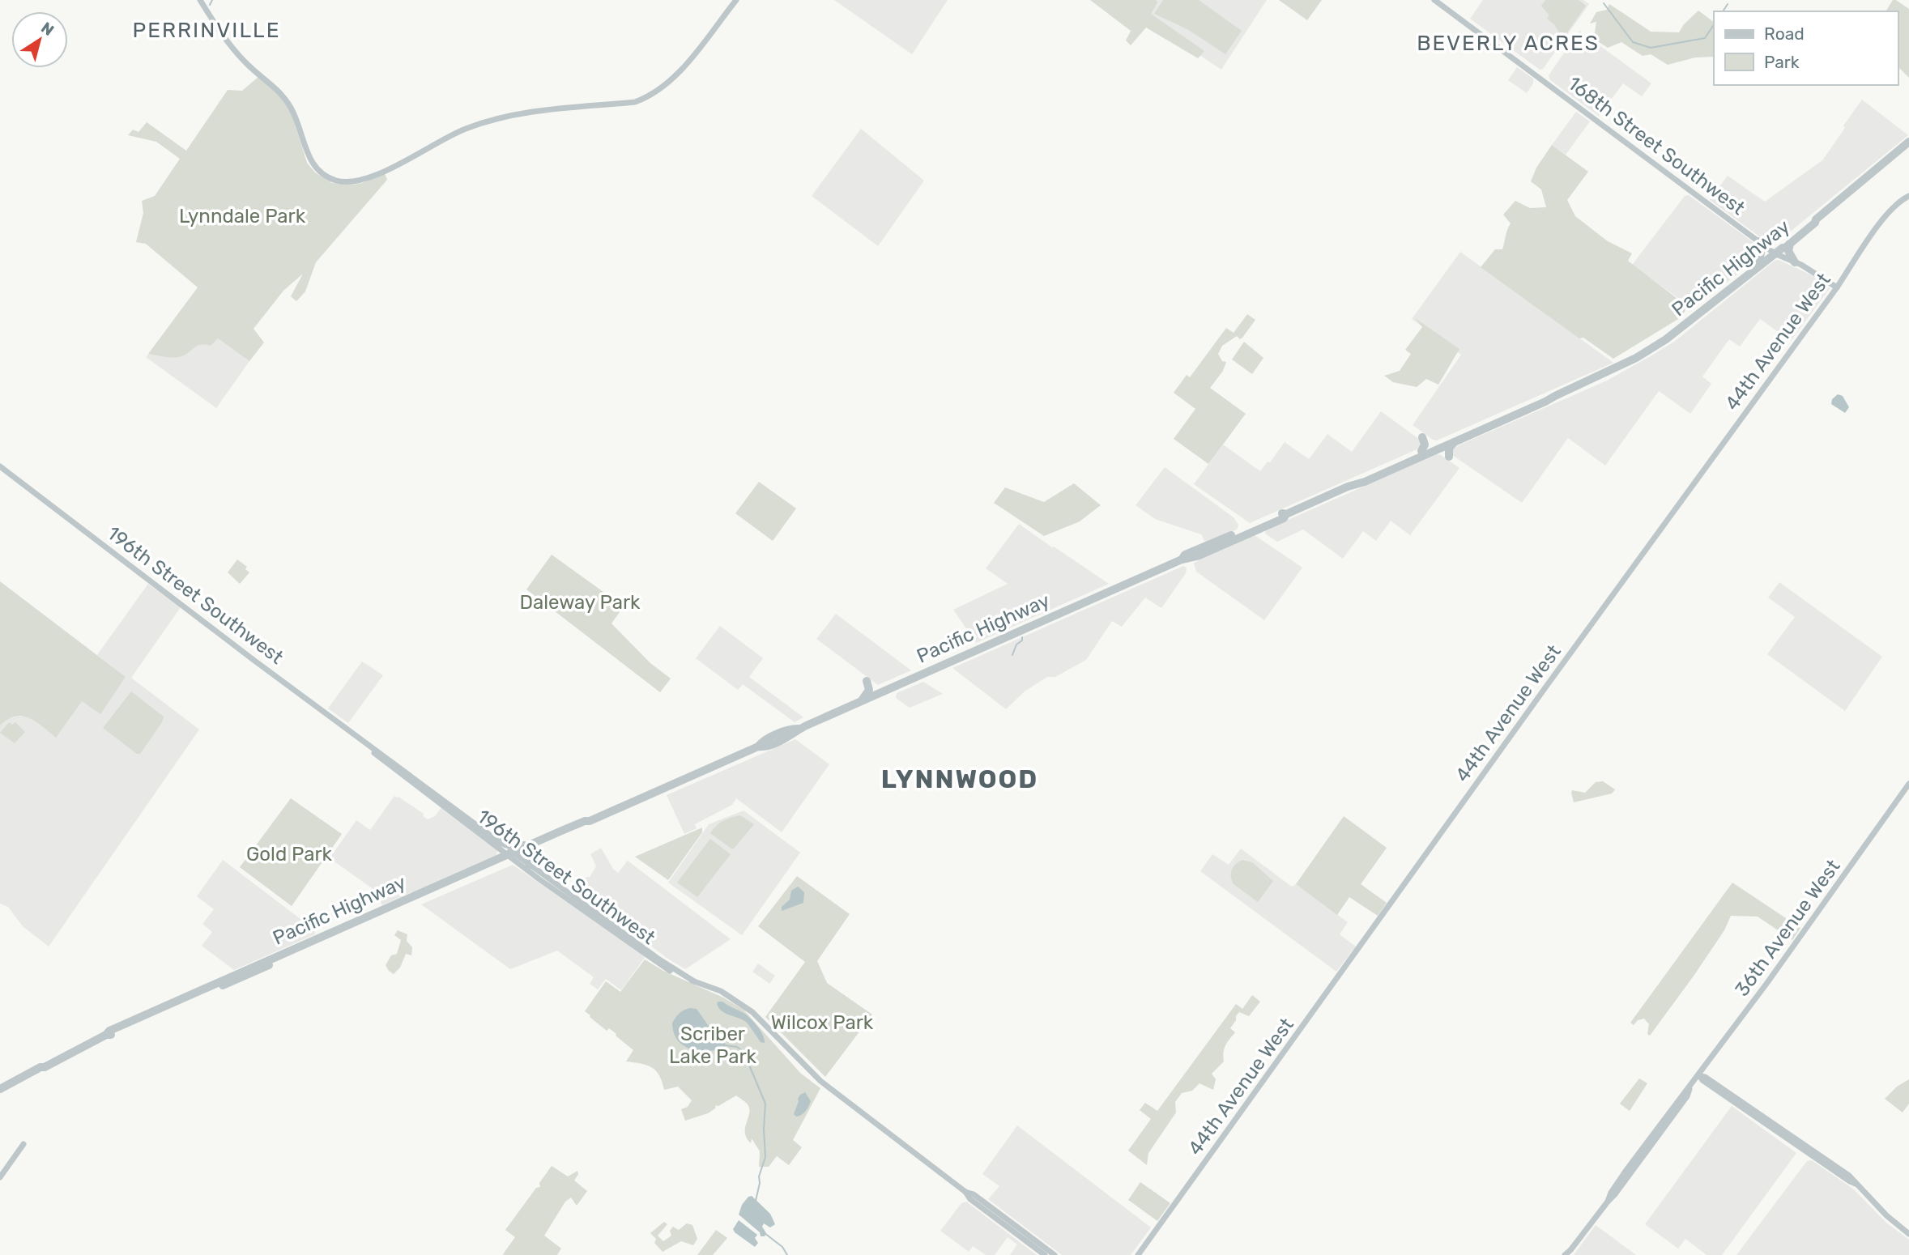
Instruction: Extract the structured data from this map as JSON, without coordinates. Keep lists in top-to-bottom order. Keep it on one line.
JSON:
{"streets":{"highway":["Pacific Highway"],"main road":["168th Street Southwest","44th Avenue West","196th Street Southwest","36th Avenue West"]},"crossings":[["168th Street Southwest","Pacific Highway"],["168th Street Southwest","44th Avenue West"],["Pacific Highway","196th Street Southwest"]],"districts":["PERRINVILLE","BEVERLY ACRES","LYNNWOOD"],"parks":["Lynndale Park","Daleway Park","Gold Park","Wilcox Park","Scriber Lake Park"],"legend":["Road","Park"],"north":"top right"}
